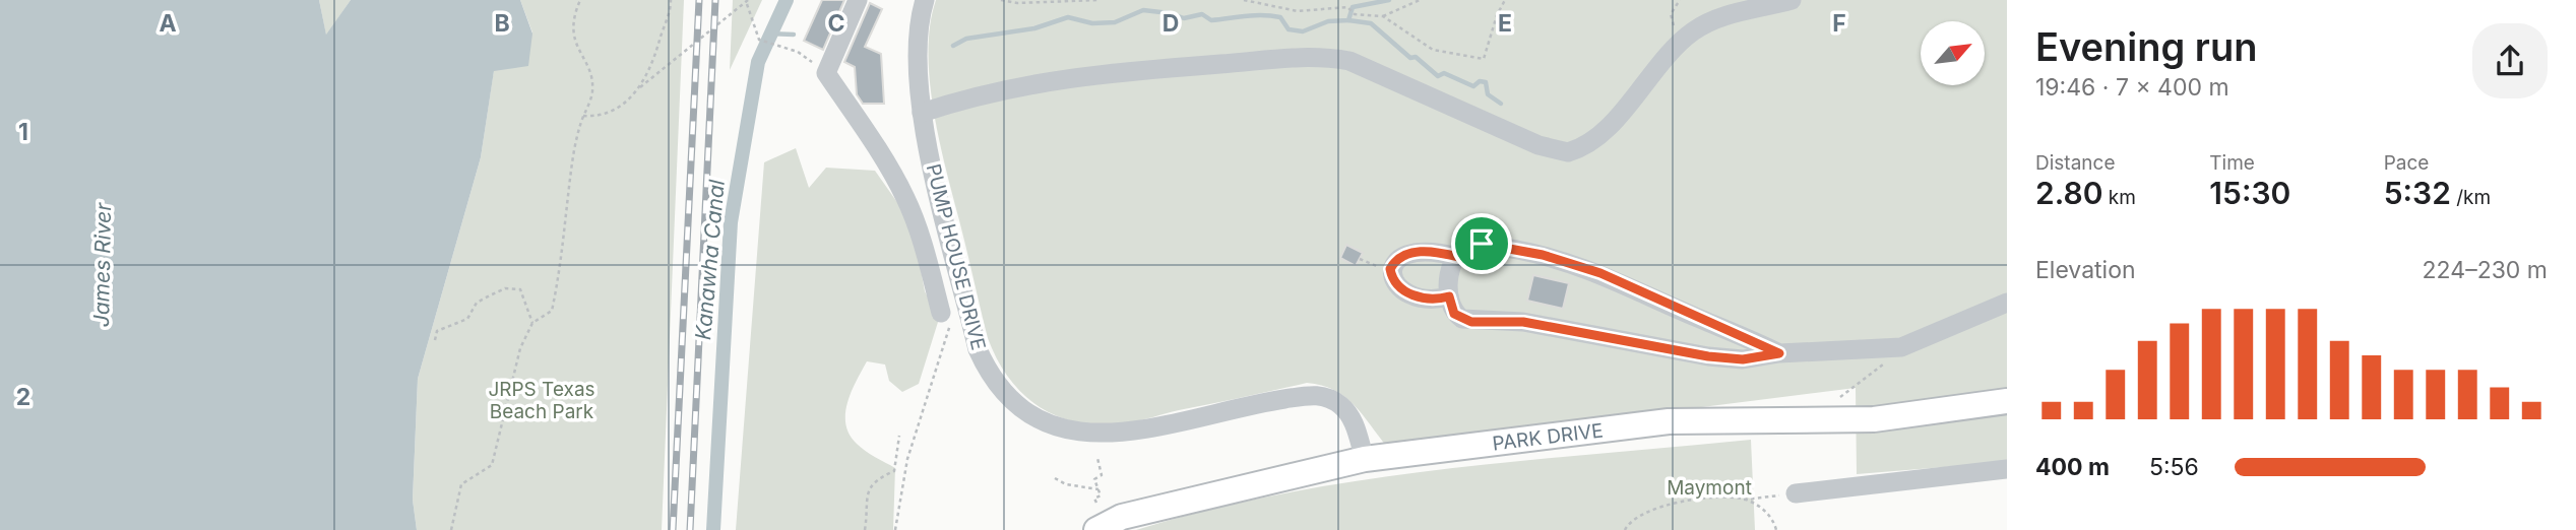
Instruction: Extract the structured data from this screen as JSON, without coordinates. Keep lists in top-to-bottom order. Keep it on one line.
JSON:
{"streets":{"main road":["PARK DRIVE"],"street":["PUMP HOUSE DRIVE"]},"crossings":[["PUMP HOUSE DRIVE","PARK DRIVE"]],"water":["Kanawha Canal","James River"],"parks":["JRPS Texas Beach Park","Maymont"],"north":"top right","page":{"heading":["Evening run","19:46 · 7 × 400 m"],"stats":[["Distance","2.80 km"],["Time","15:30"],["Pace","5:32 /km"]],"chart":["Elevation","224–230 m"],"list":[{"name":"400 m","note":"5:56"}]},"grid":{"columns":["A","B","C","D","E","F"],"rows":["1","2"]}}
